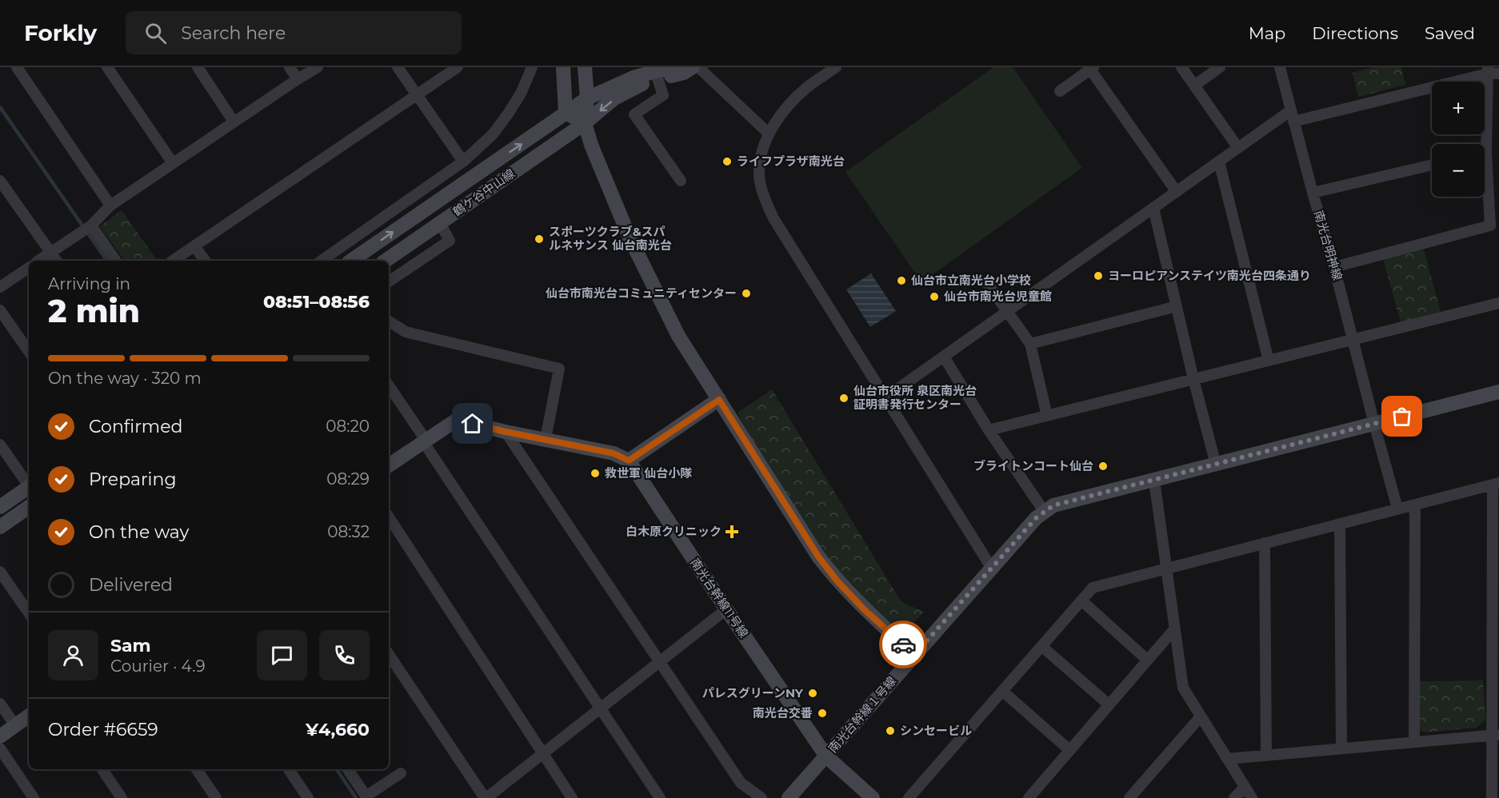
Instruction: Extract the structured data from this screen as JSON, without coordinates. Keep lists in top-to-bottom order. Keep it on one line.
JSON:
{"streets":{"street":["鶴ケ谷中山線","南光台明神線","南光台幹線11号線","南光台幹線１号線"]},"crossings":[["南光台明神線","南光台幹線１号線"],["南光台幹線11号線","南光台幹線１号線"]],"places":{"other":["ライフプラザ南光台","スポーツクラブ&スパ ルネサンス 仙台南光台","ヨーロピアンステイツ南光台四条通り","仙台市立南光台小学校","仙台市南光台コミュニティセンター","仙台市南光台児童館","仙台市役所 泉区南光台 証明書発行センター","ブライトンコート仙台","救世軍 仙台小隊","パレスグリーンNY","南光台交番","シンセービル"],"health":["白木原クリニック"]},"page":{"header":"Forkly","search":"Search here","nav":["Map","Directions","Saved"],"map_buttons":["+","−"],"heading":["2 min","Arriving in","08:51–08:56"],"panel":["Sam","Courier · 4.9","Order #6659","¥4,660"],"bar":"On the way · 320 m","list":[["Confirmed","08:20"],["Preparing","08:29"],["On the way","08:32"],"Delivered"]}}
